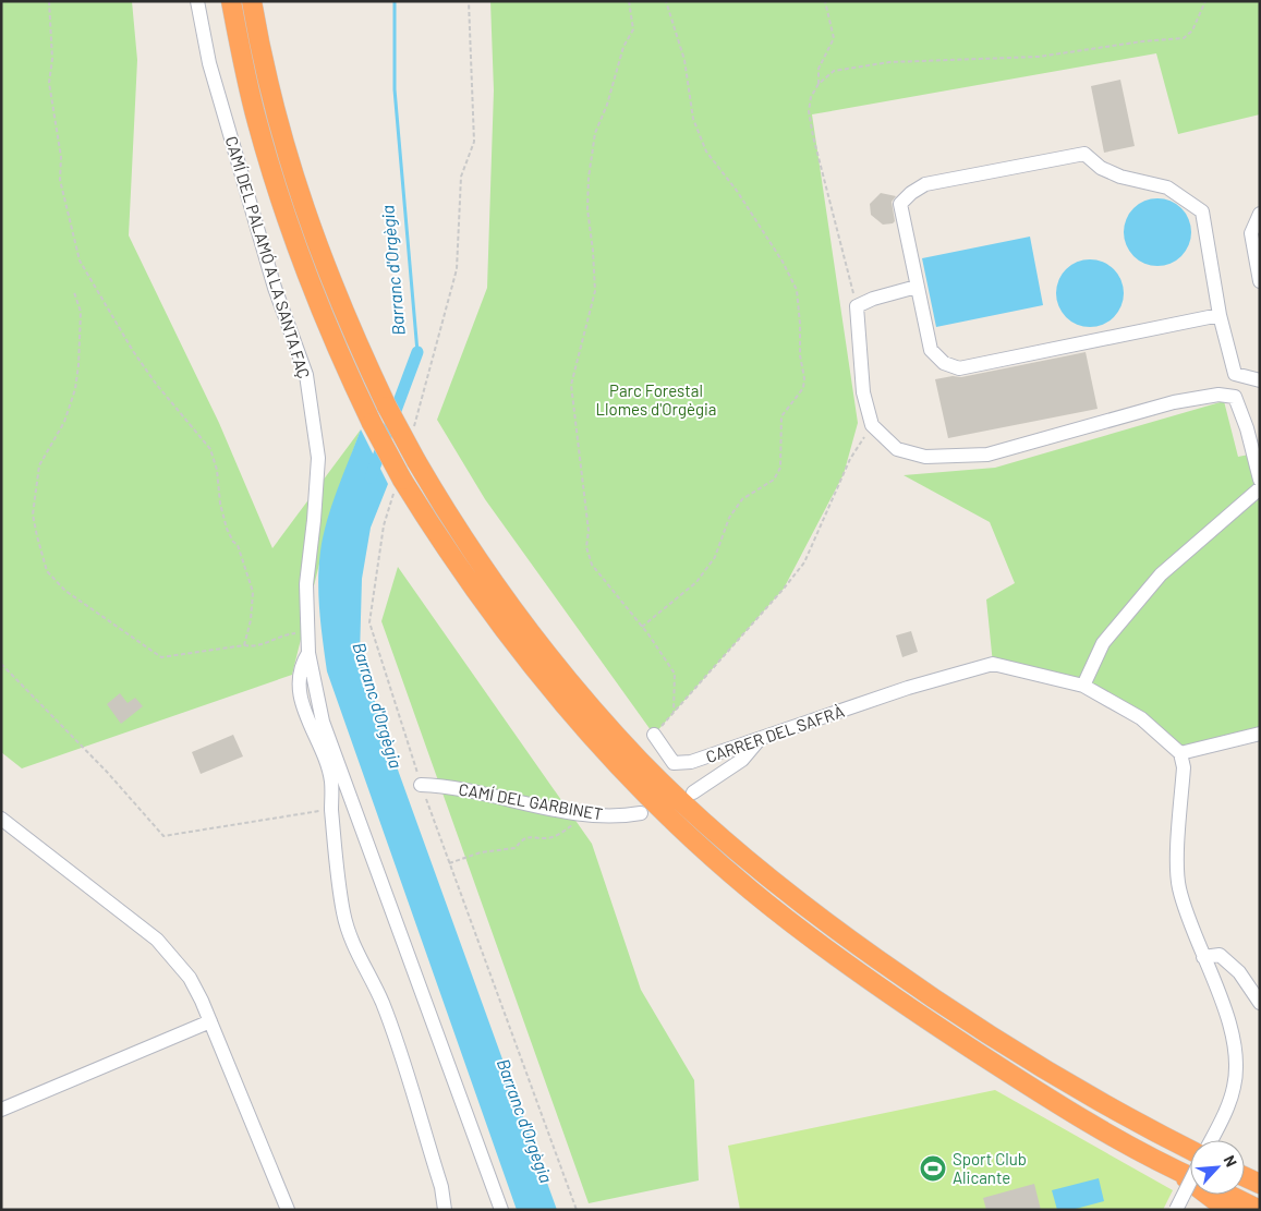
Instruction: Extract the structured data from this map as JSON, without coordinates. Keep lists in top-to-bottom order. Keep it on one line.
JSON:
{"streets":{"street":["CAMÍ DEL PALAMÓ A LA SANTA FAÇ","CARRER DEL SAFRÀ","CAMÍ DEL GARBINET"]},"water":["Barranc d'Orgègia"],"parks":["Parc Forestal Llomes d'Orgègia"],"places":{"sports":["Sport Club Alicante"]},"north":"top right"}
